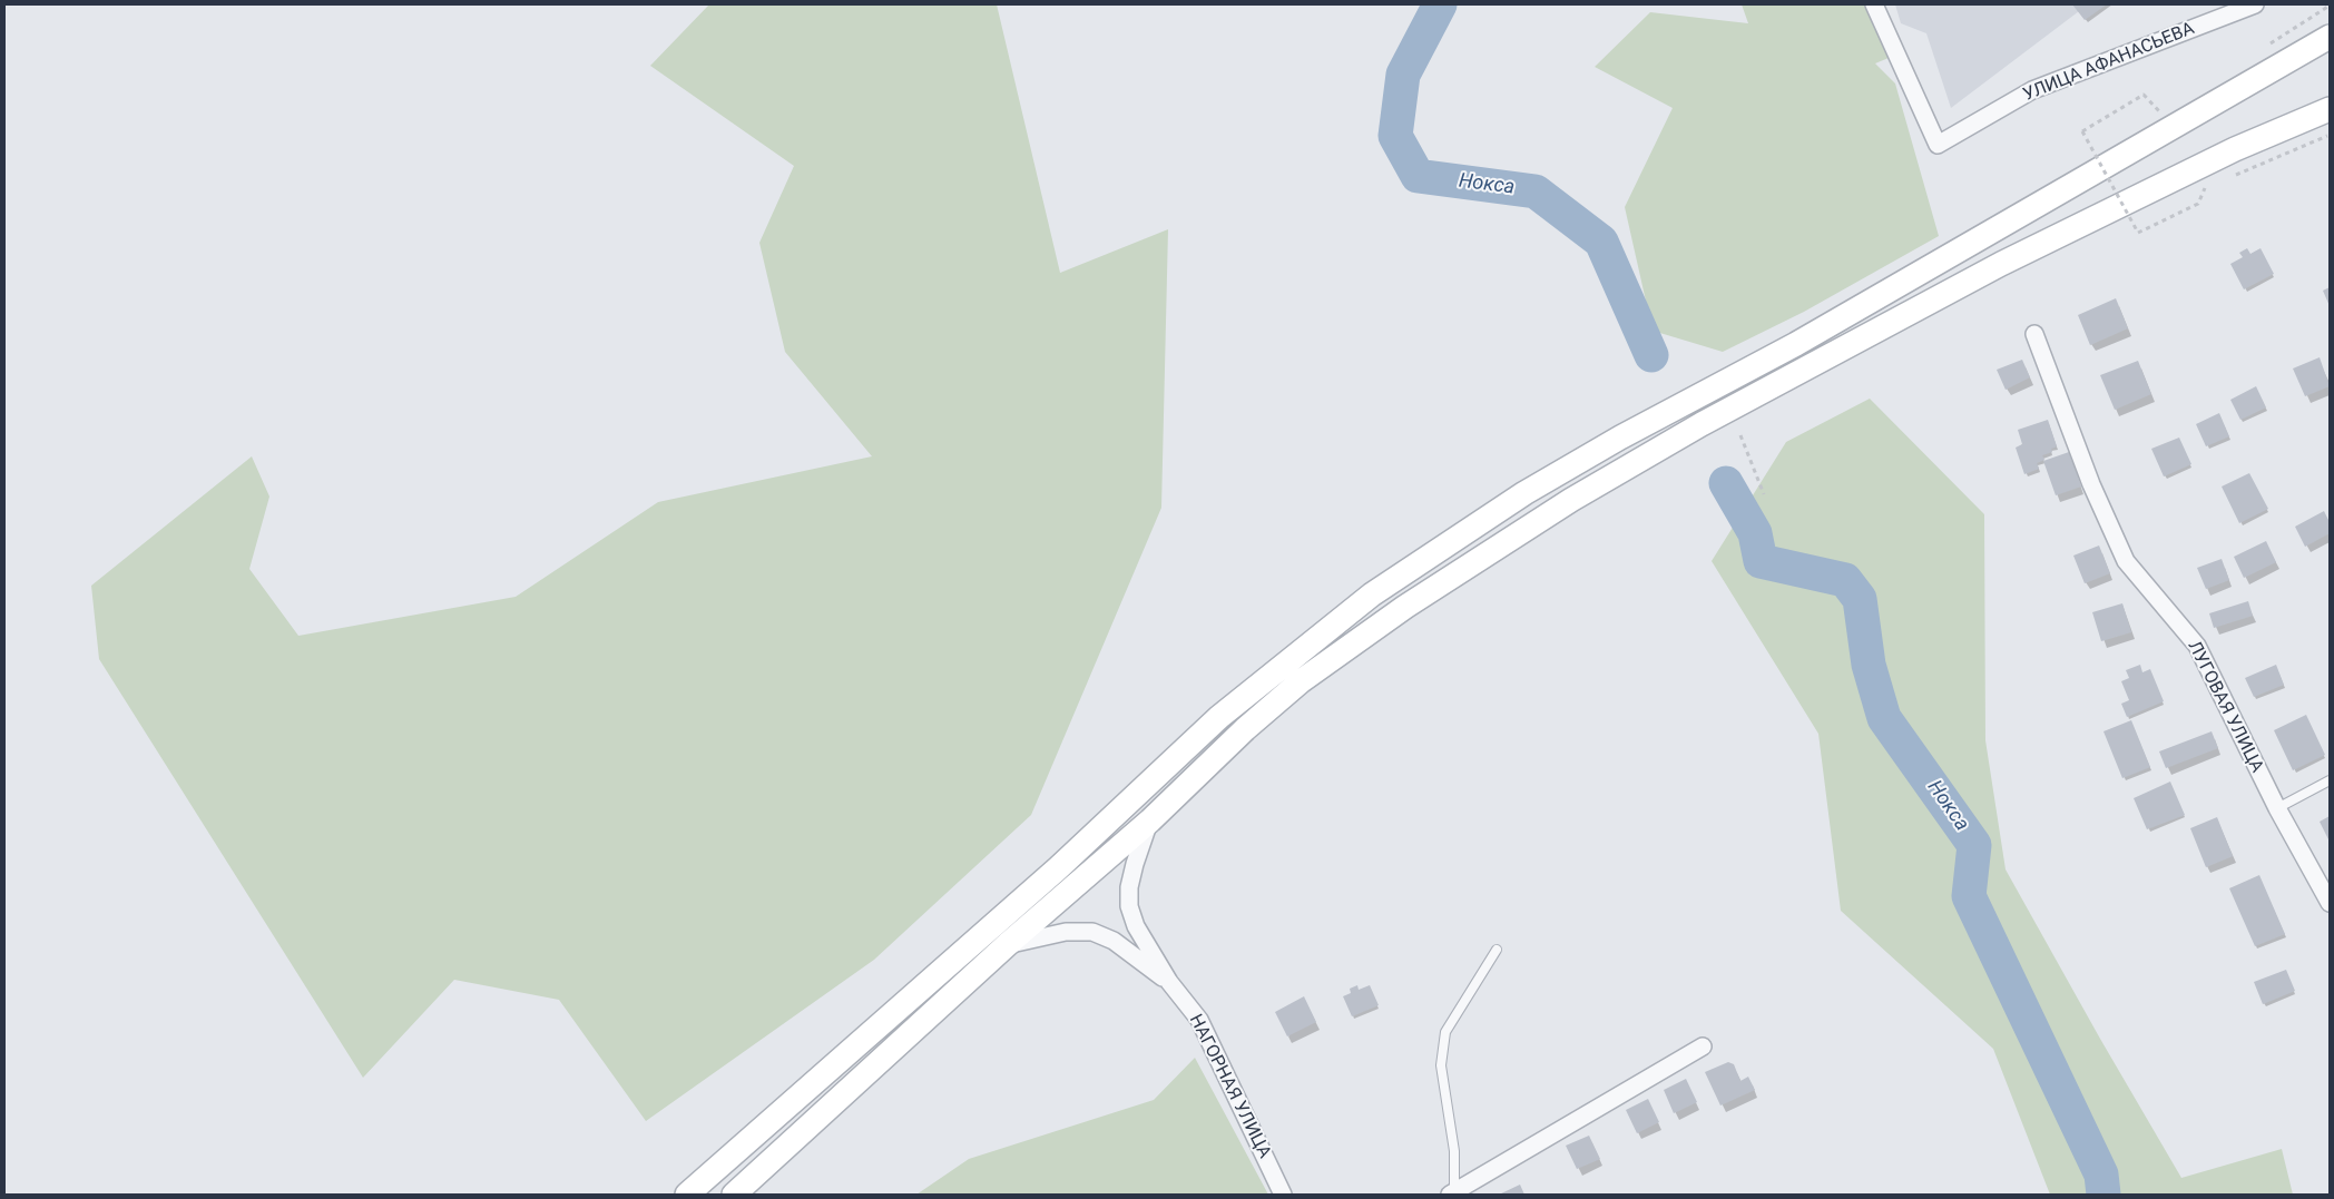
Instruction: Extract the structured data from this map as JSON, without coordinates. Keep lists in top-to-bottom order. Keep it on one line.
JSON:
{"streets":{"street":["УЛИЦА АФАНАСЬЕВА","ЛУГОВАЯ УЛИЦА","НАГОРНАЯ УЛИЦА"]},"water":["Нокса"]}
